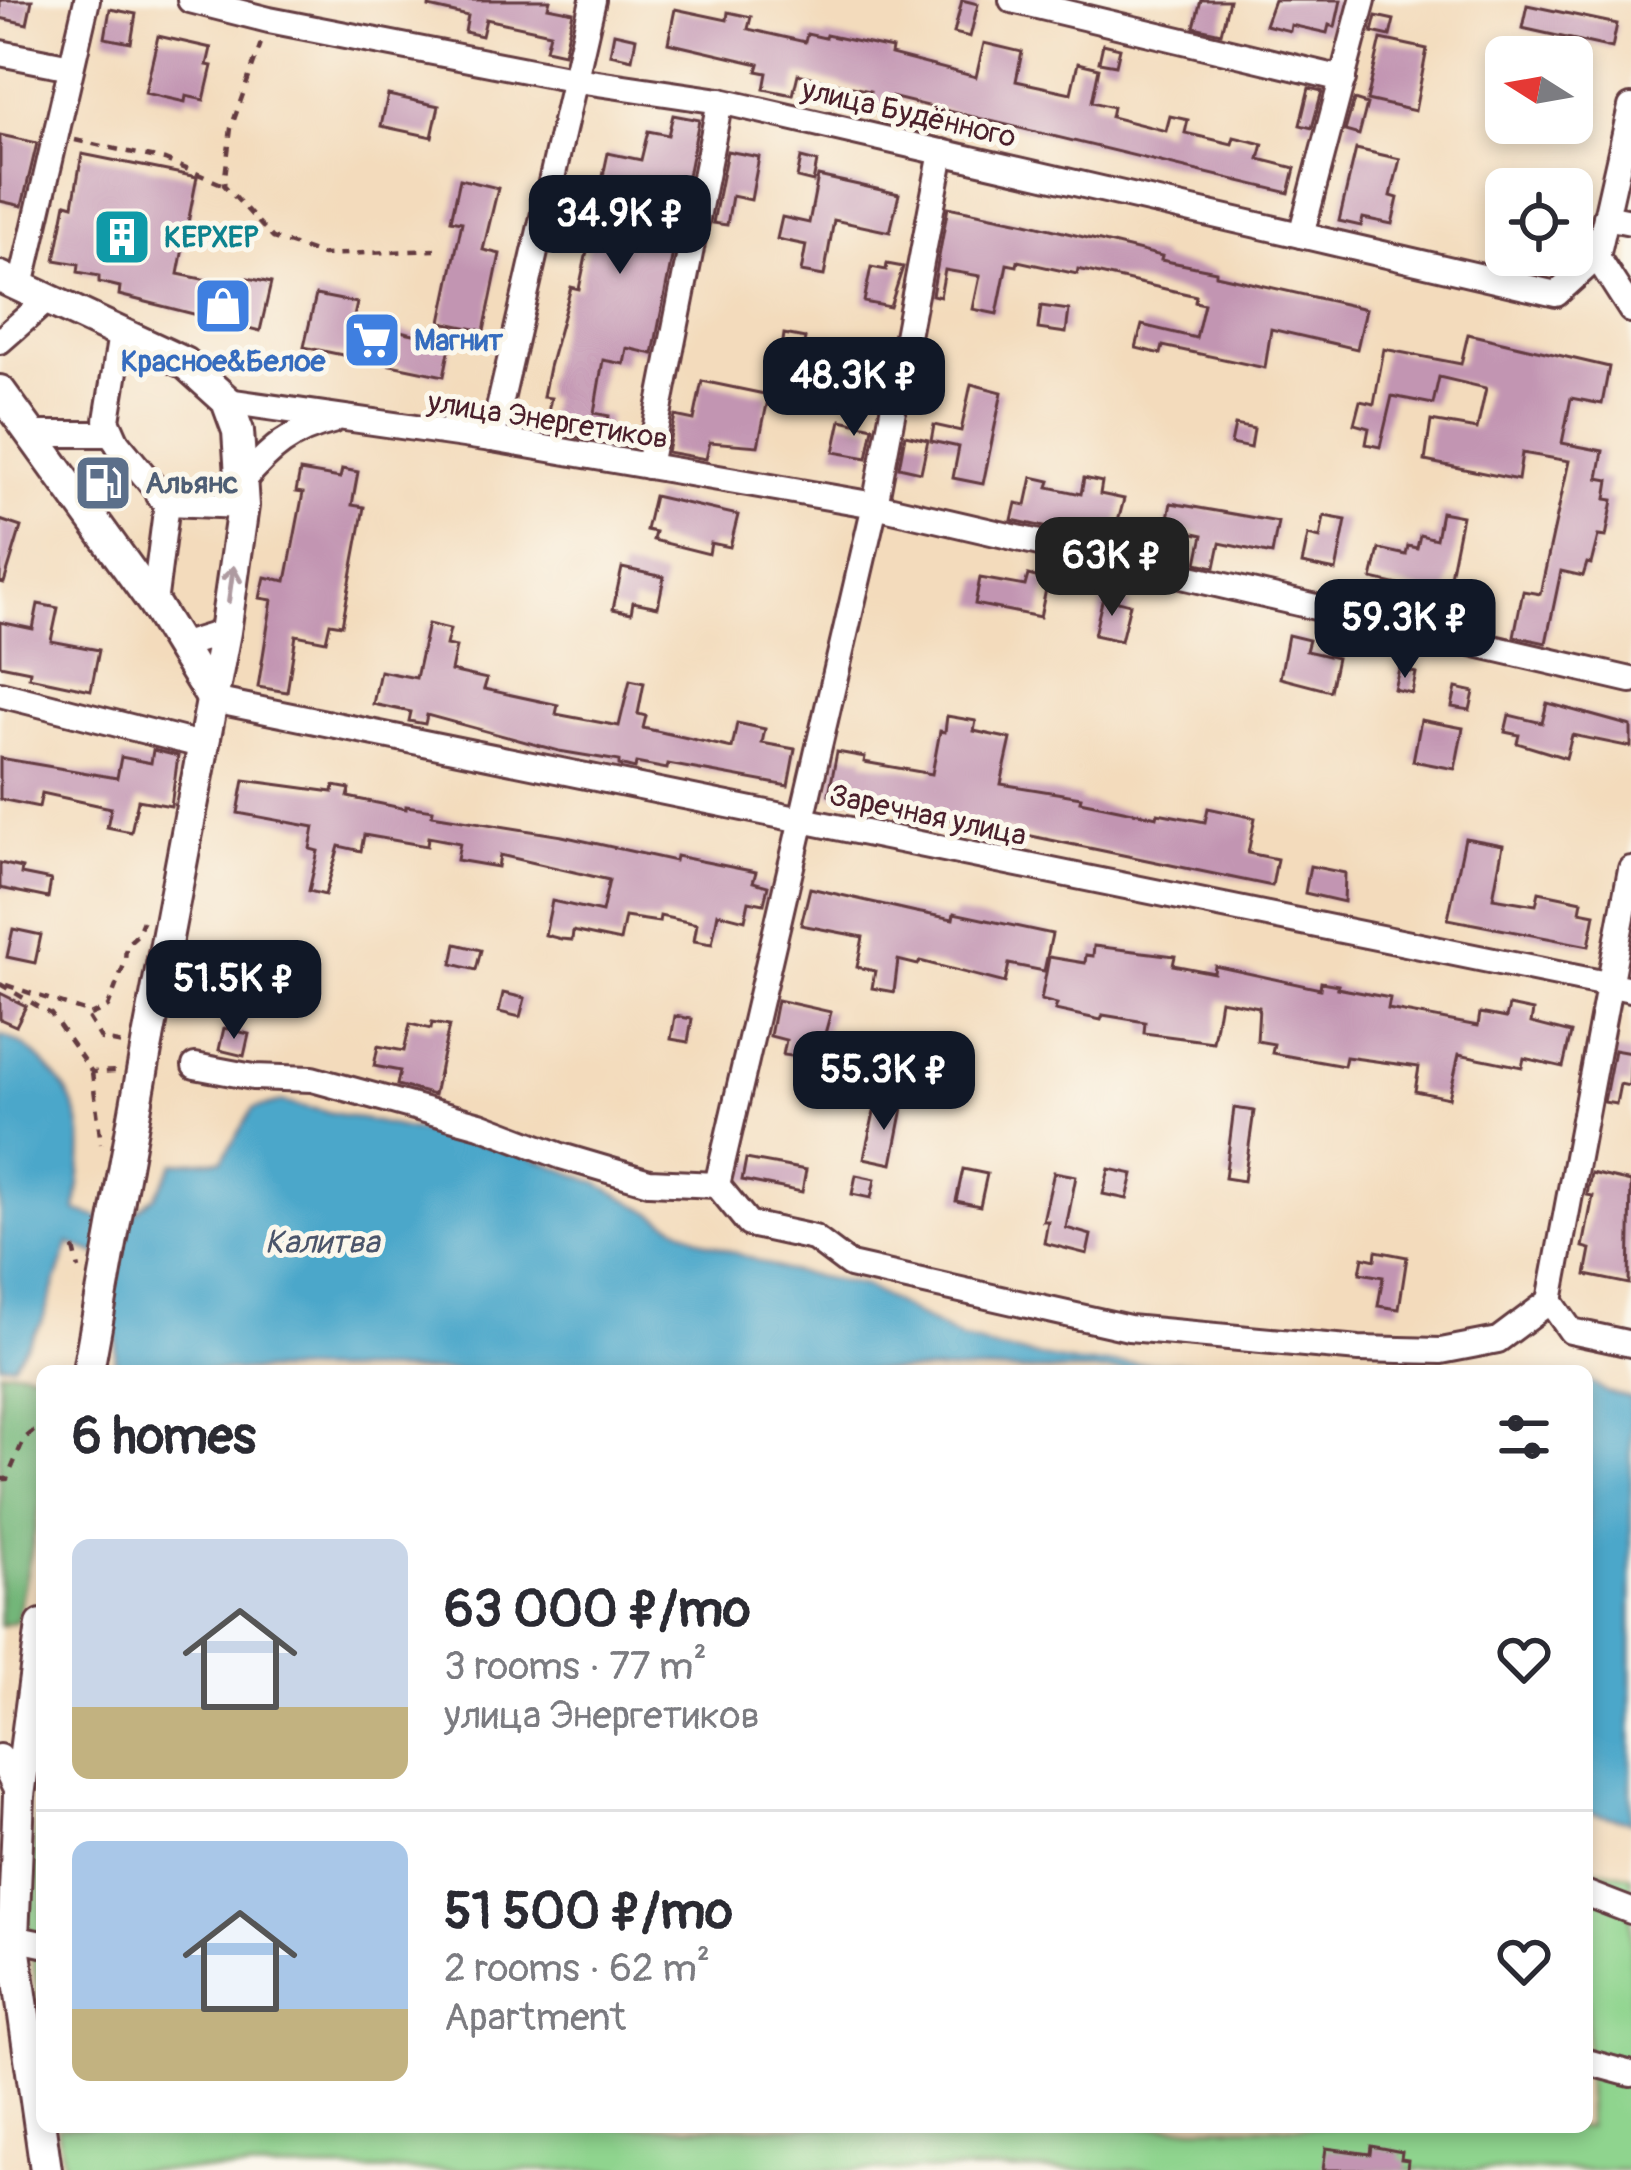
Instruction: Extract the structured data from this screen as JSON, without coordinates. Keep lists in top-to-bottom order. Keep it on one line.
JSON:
{"streets":{"street":["улица Будённого","улица Энергетиков","Заречная улица"]},"water":["Калитва"],"places":{"building":["КЕРХЕР"],"shop":["Красное&Белое"],"supermarket":["Магнит"],"fuel station":["Альянс"]},"north":"left","page":{"price":["34.9K ₽","48.3K ₽","63K ₽","59.3K ₽","51.5K ₽","55.3K ₽"],"heading":"6 homes","list":[{"name":"63 000 ₽/mo","note":"3 rooms · 77 m² · улица Энергетиков"},{"name":"51 500 ₽/mo","note":"2 rooms · 62 m² · Apartment"}]}}
